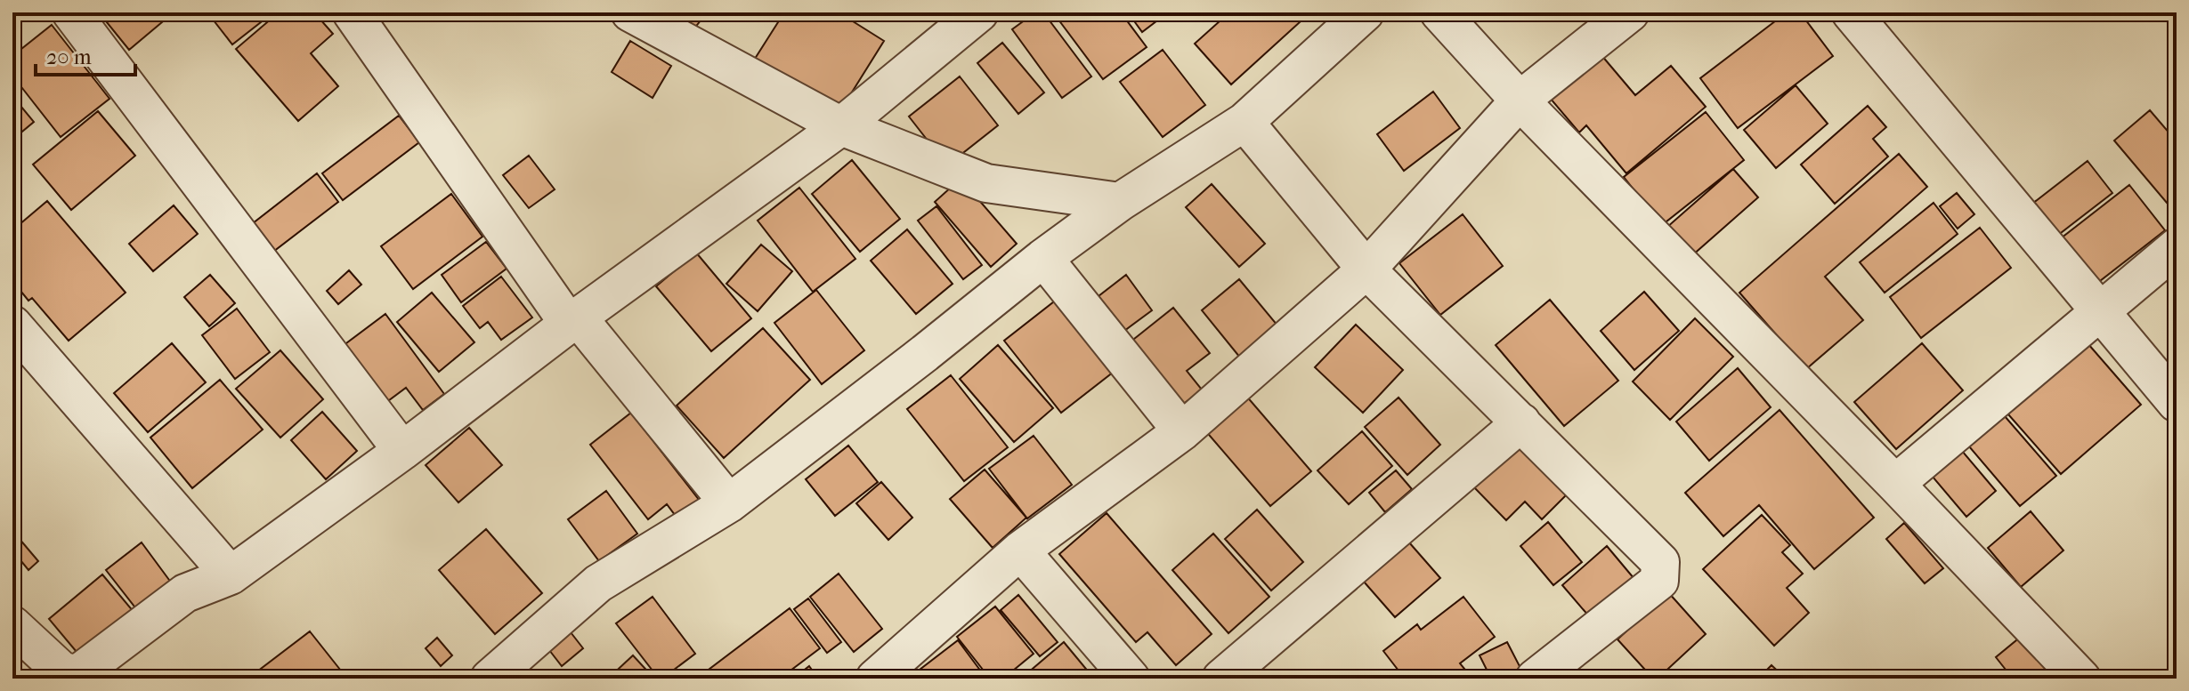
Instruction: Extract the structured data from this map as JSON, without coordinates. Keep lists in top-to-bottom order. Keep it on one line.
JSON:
{"scale_bar":"20 m"}
